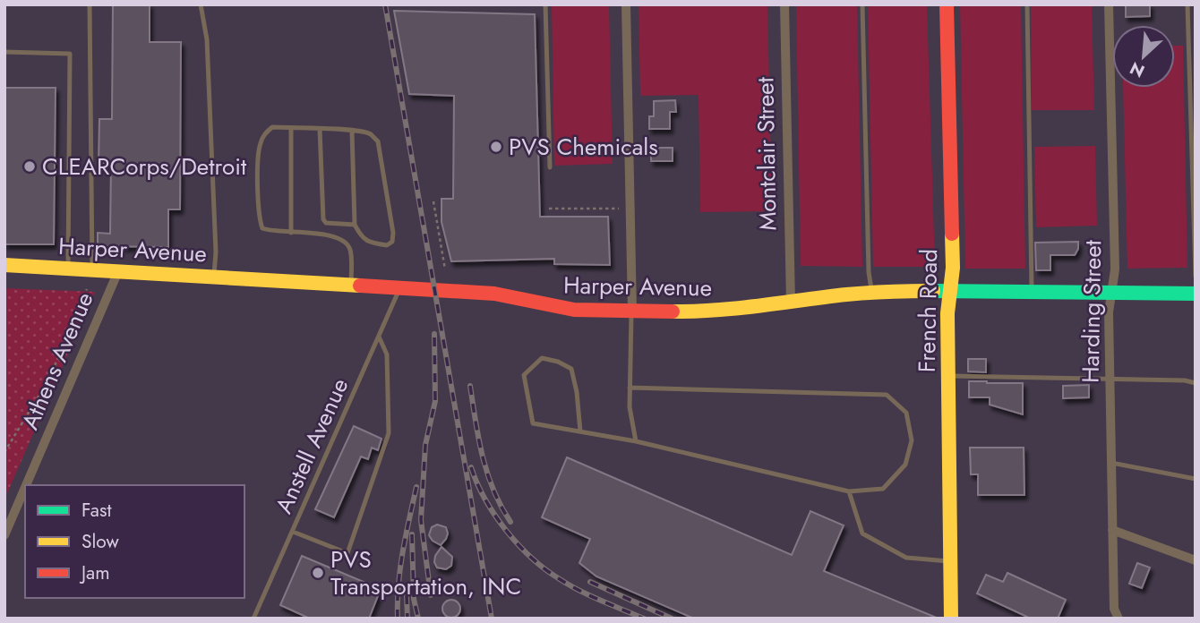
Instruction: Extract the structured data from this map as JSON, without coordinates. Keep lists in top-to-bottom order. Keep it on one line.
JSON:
{"streets":{"main road":["Harper Avenue","French Road"],"street":["Montclair Street","Harding Street","Athens Avenue"],"lane":["Anstell Avenue"]},"crossings":[["Montclair Street","Harper Avenue"],["Harper Avenue","French Road"],["Harper Avenue","Harding Street"],["Harper Avenue","Athens Avenue"],["Harper Avenue","Anstell Avenue"]],"places":["PVS Chemicals","CLEARCorps/Detroit","PVS Transportation, INC"],"legend":["Fast","Slow","Jam"],"north":"bottom left"}
